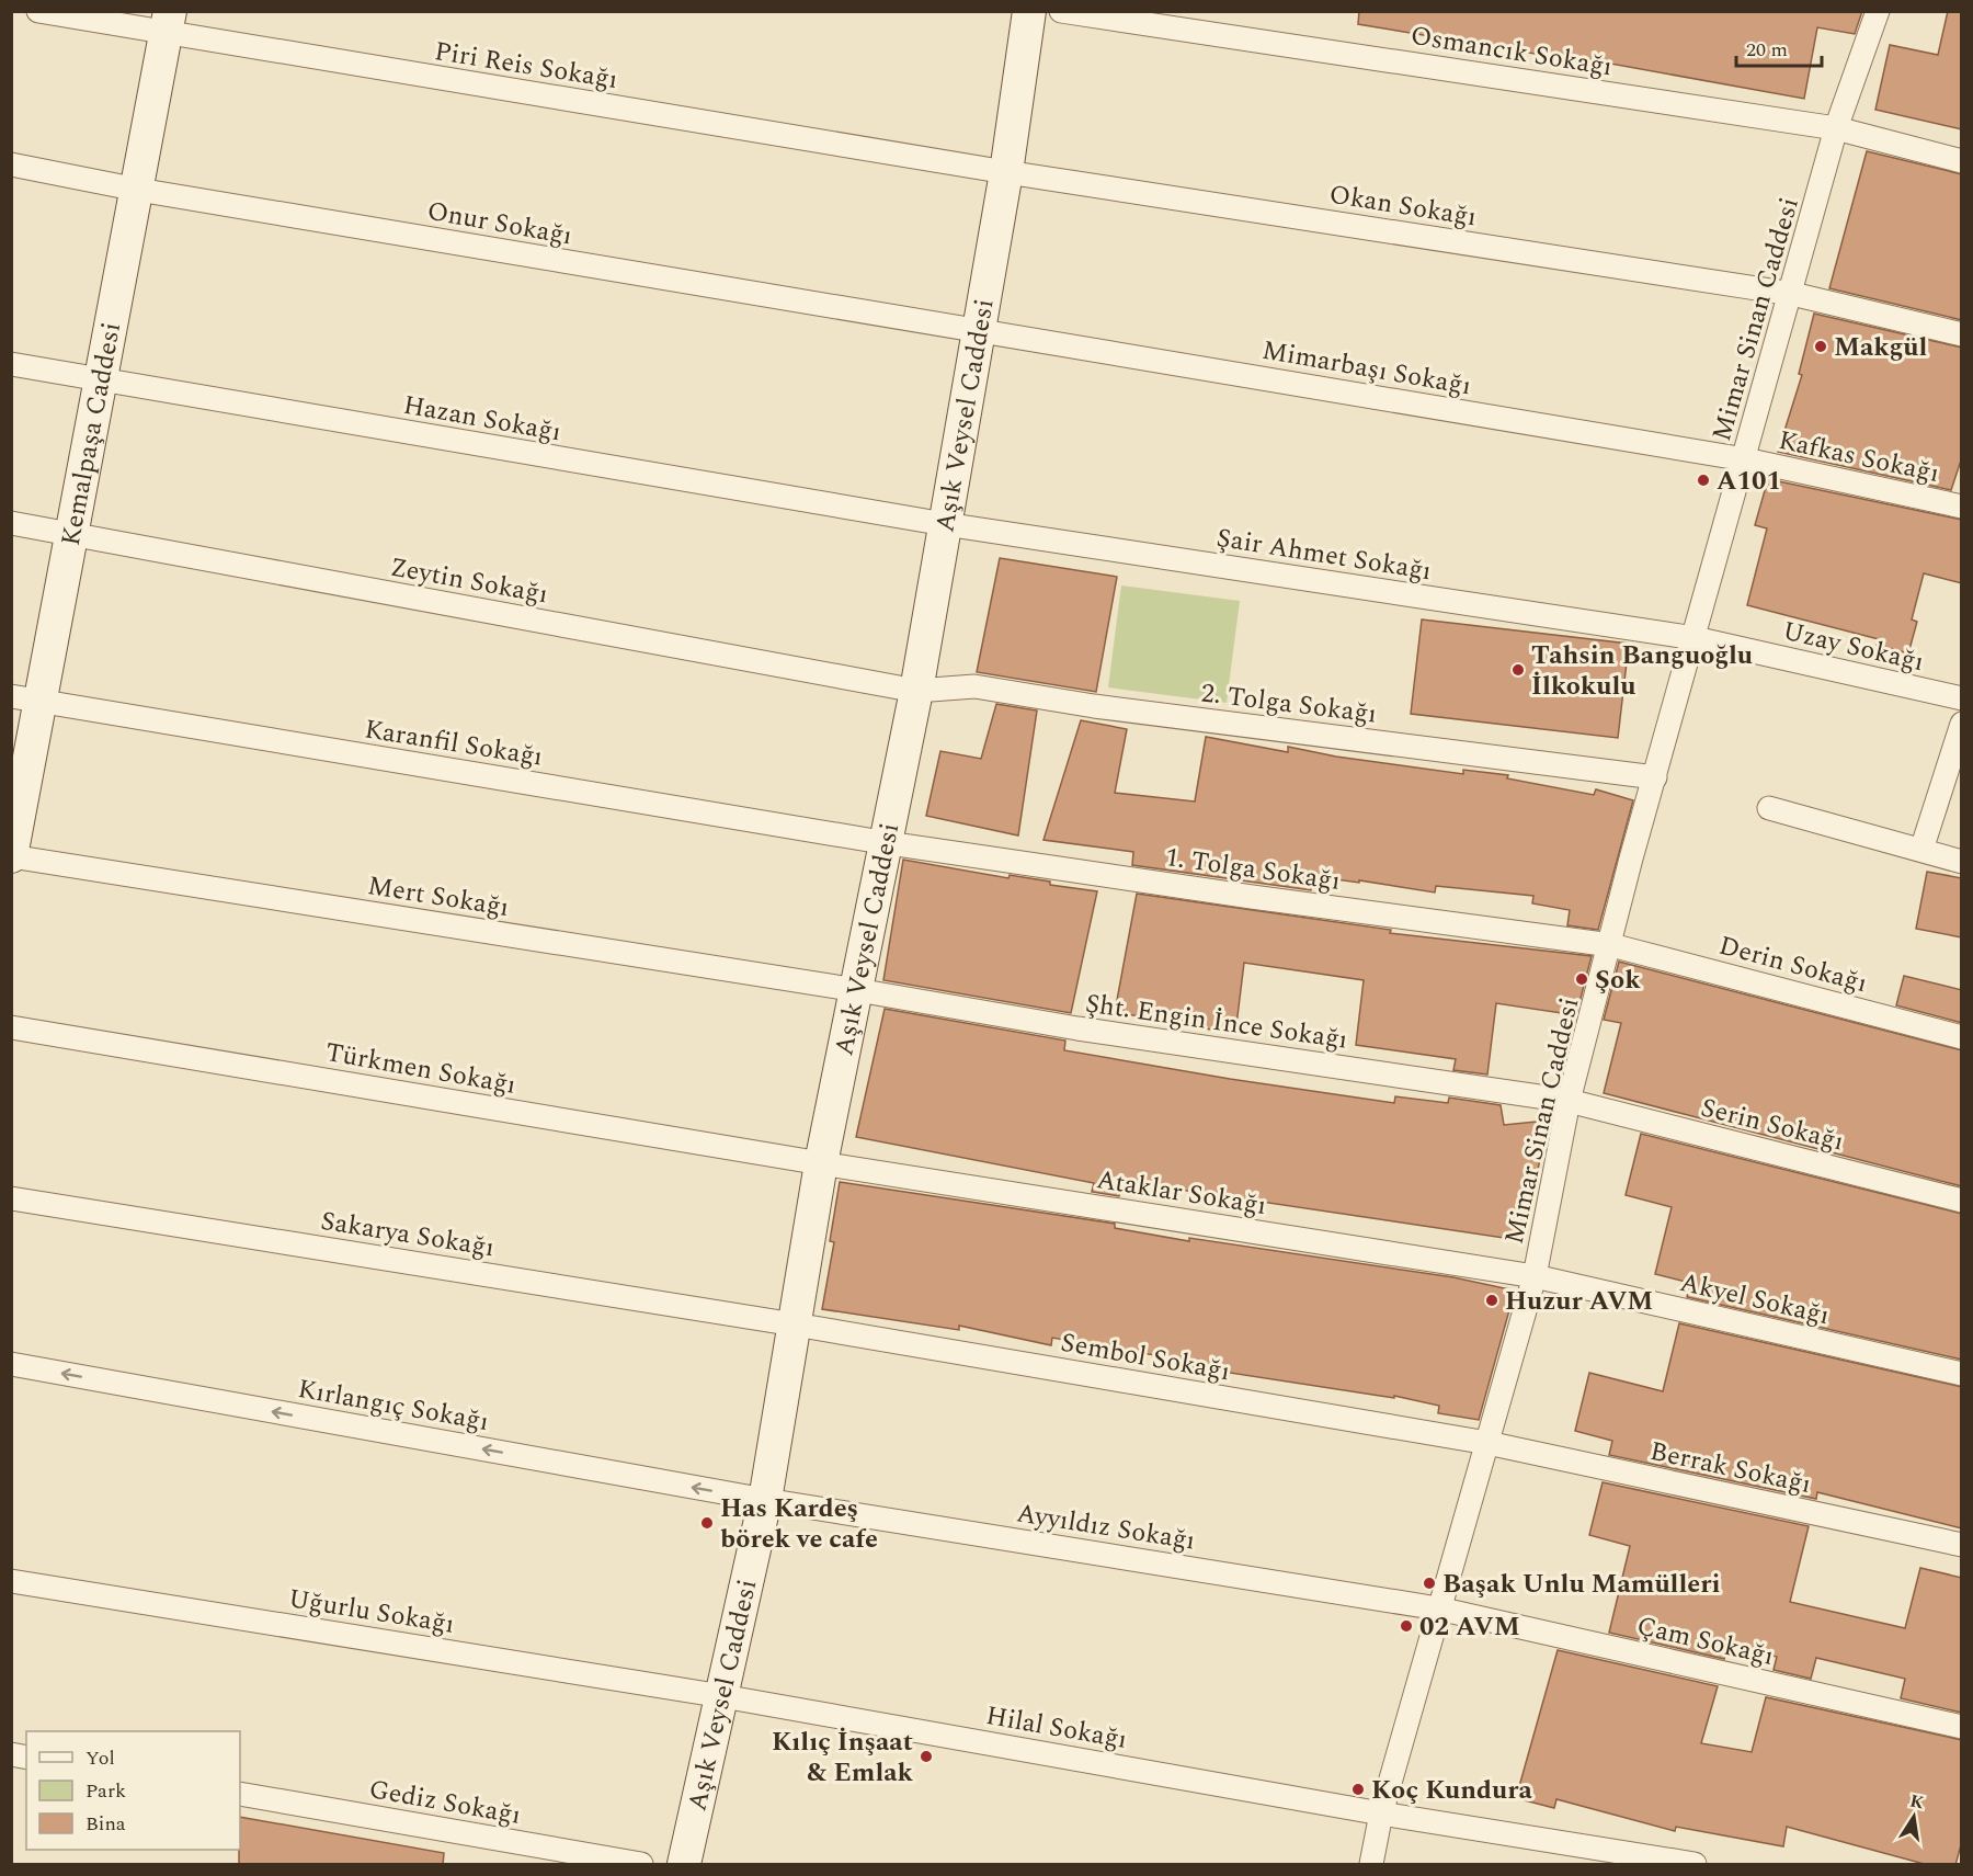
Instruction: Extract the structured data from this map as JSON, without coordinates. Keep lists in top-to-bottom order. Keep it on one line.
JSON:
{"streets":{"main road":["Aşık Veysel Caddesi","Kemalpaşa Caddesi"],"street":["Osmancık Sokağı","Piri Reis Sokağı","Okan Sokağı","Onur Sokağı","Mimar Sinan Caddesi","Mimarbaşı Sokağı","Hazan Sokağı","Kafkas Sokağı","Şair Ahmet Sokağı","Zeytin Sokağı","Uzay Sokağı","2. Tolga Sokağı","Karanfil Sokağı","1. Tolga Sokağı","Mert Sokağı","Derin Sokağı","Şht. Engin İnce Sokağı","Türkmen Sokağı","Serin Sokağı","Ataklar Sokağı","Sakarya Sokağı","Akyel Sokağı","Sembol Sokağı","Kırlangıç Sokağı","Berrak Sokağı","Ayyıldız Sokağı","Uğurlu Sokağı","Çam Sokağı","Hilal Sokağı","Gediz Sokağı"]},"crossings":[["Osmancık Sokağı","Mimar Sinan Caddesi"],["Piri Reis Sokağı","Okan Sokağı"],["Piri Reis Sokağı","Aşık Veysel Caddesi"],["Piri Reis Sokağı","Kemalpaşa Caddesi"],["Okan Sokağı","Mimar Sinan Caddesi"],["Okan Sokağı","Aşık Veysel Caddesi"],["Onur Sokağı","Mimarbaşı Sokağı"],["Onur Sokağı","Aşık Veysel Caddesi"],["Onur Sokağı","Kemalpaşa Caddesi"],["Mimar Sinan Caddesi","Mimarbaşı Sokağı"],["Mimar Sinan Caddesi","Kafkas Sokağı"],["Mimar Sinan Caddesi","Şair Ahmet Sokağı"],["Mimar Sinan Caddesi","Uzay Sokağı"],["Mimar Sinan Caddesi","2. Tolga Sokağı"],["Mimar Sinan Caddesi","1. Tolga Sokağı"],["Mimar Sinan Caddesi","Derin Sokağı"],["Mimar Sinan Caddesi","Şht. Engin İnce Sokağı"],["Mimar Sinan Caddesi","Serin Sokağı"],["Mimar Sinan Caddesi","Ataklar Sokağı"],["Mimar Sinan Caddesi","Akyel Sokağı"],["Mimar Sinan Caddesi","Sembol Sokağı"],["Mimar Sinan Caddesi","Berrak Sokağı"],["Mimar Sinan Caddesi","Ayyıldız Sokağı"],["Mimar Sinan Caddesi","Çam Sokağı"],["Mimar Sinan Caddesi","Hilal Sokağı"],["Mimarbaşı Sokağı","Aşık Veysel Caddesi"],["Mimarbaşı Sokağı","Kafkas Sokağı"],["Aşık Veysel Caddesi","Hazan Sokağı"],["Aşık Veysel Caddesi","Şair Ahmet Sokağı"],["Aşık Veysel Caddesi","Zeytin Sokağı"],["Aşık Veysel Caddesi","2. Tolga Sokağı"],["Aşık Veysel Caddesi","Karanfil Sokağı"],["Aşık Veysel Caddesi","1. Tolga Sokağı"],["Aşık Veysel Caddesi","Mert Sokağı"],["Aşık Veysel Caddesi","Şht. Engin İnce Sokağı"],["Aşık Veysel Caddesi","Türkmen Sokağı"],["Aşık Veysel Caddesi","Ataklar Sokağı"],["Aşık Veysel Caddesi","Sakarya Sokağı"],["Aşık Veysel Caddesi","Sembol Sokağı"],["Aşık Veysel Caddesi","Kırlangıç Sokağı"],["Aşık Veysel Caddesi","Ayyıldız Sokağı"],["Aşık Veysel Caddesi","Uğurlu Sokağı"],["Aşık Veysel Caddesi","Hilal Sokağı"],["Hazan Sokağı","Kemalpaşa Caddesi"],["Hazan Sokağı","Şair Ahmet Sokağı"],["Kemalpaşa Caddesi","Zeytin Sokağı"],["Kemalpaşa Caddesi","Karanfil Sokağı"],["Kemalpaşa Caddesi","Mert Sokağı"],["Şair Ahmet Sokağı","Uzay Sokağı"],["Zeytin Sokağı","2. Tolga Sokağı"],["Karanfil Sokağı","1. Tolga Sokağı"],["1. Tolga Sokağı","Derin Sokağı"],["Mert Sokağı","Şht. Engin İnce Sokağı"],["Şht. Engin İnce Sokağı","Serin Sokağı"],["Türkmen Sokağı","Ataklar Sokağı"],["Ataklar Sokağı","Akyel Sokağı"],["Sakarya Sokağı","Sembol Sokağı"],["Sembol Sokağı","Berrak Sokağı"],["Kırlangıç Sokağı","Ayyıldız Sokağı"],["Ayyıldız Sokağı","Çam Sokağı"],["Uğurlu Sokağı","Hilal Sokağı"]],"one_way":["Kırlangıç Sokağı"],"places":["Makgül","A101","Tahsin Banguoğlu İlkokulu","Şok","Huzur AVM","Has Kardeş börek ve cafe","Başak Unlu Mamülleri","02 AVM","Kılıç İnşaat & Emlak","Koç Kundura"],"legend":["Yol","Park","Bina"],"scale_bar":"20 m","north":"top"}
